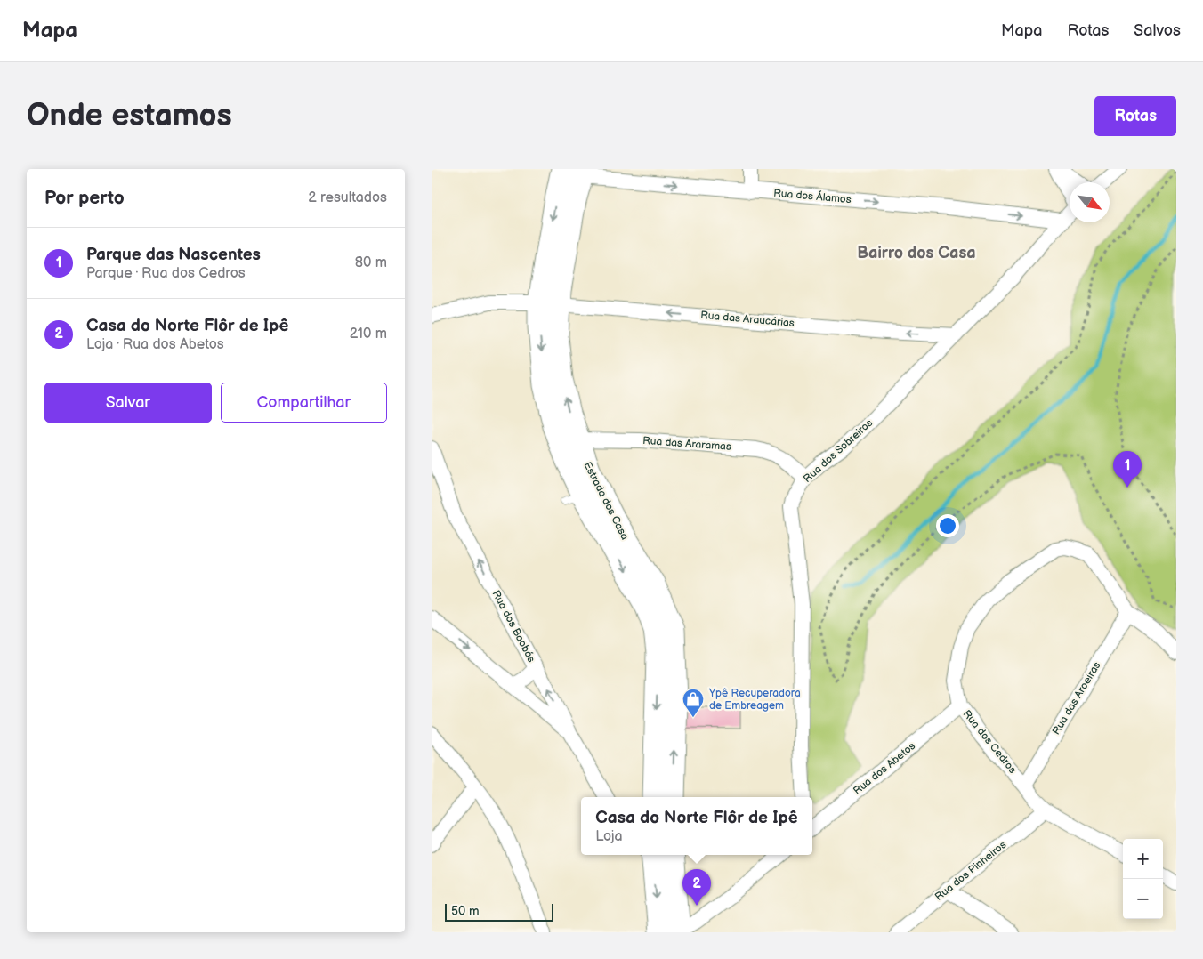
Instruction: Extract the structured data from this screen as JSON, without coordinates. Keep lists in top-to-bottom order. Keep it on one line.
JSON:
{"streets":{"main road":["Estrada dos Casa"],"street":["Rua dos Álamos","Rua das Araucárias","Rua das Araramas","Rua dos Sobreiros","Rua dos Baobás","Rua das Aroeiras","Rua dos Cedros","Rua dos Abetos","Rua dos Pinheiros"]},"crossings":[["Rua dos Álamos","Rua dos Sobreiros"],["Rua dos Álamos","Estrada dos Casa"],["Rua das Araucárias","Rua dos Sobreiros"],["Rua das Araucárias","Estrada dos Casa"],["Rua das Araramas","Rua dos Sobreiros"],["Rua das Araramas","Estrada dos Casa"],["Rua das Aroeiras","Rua dos Cedros"],["Rua dos Cedros","Rua dos Abetos"],["Rua dos Cedros","Rua dos Pinheiros"]],"one_way":["Rua dos Álamos","Rua das Araucárias"],"districts":["Bairro dos Casa"],"places":{"shop":["Ypê Recuperadora de Embreagem"]},"scale_bar":"50 m","north":"bottom right","page":{"header":"Mapa","nav":["Mapa","Rotas","Salvos"],"buttons":["Rotas",["Salvar","Compartilhar"]],"title":"Onde estamos","heading":["Por perto","2 resultados"],"list":[{"mark":"1","name":"Parque das Nascentes","note":"Parque · Rua dos Cedros","value":"80 m"},{"mark":"2","name":"Casa do Norte Flôr de Ipê","note":"Loja · Rua dos Abetos","value":"210 m"}],"pins":["1","2"],"popup":["Casa do Norte Flôr de Ipê","Loja"],"map_buttons":["+","−"],"scale":"50 m"}}
